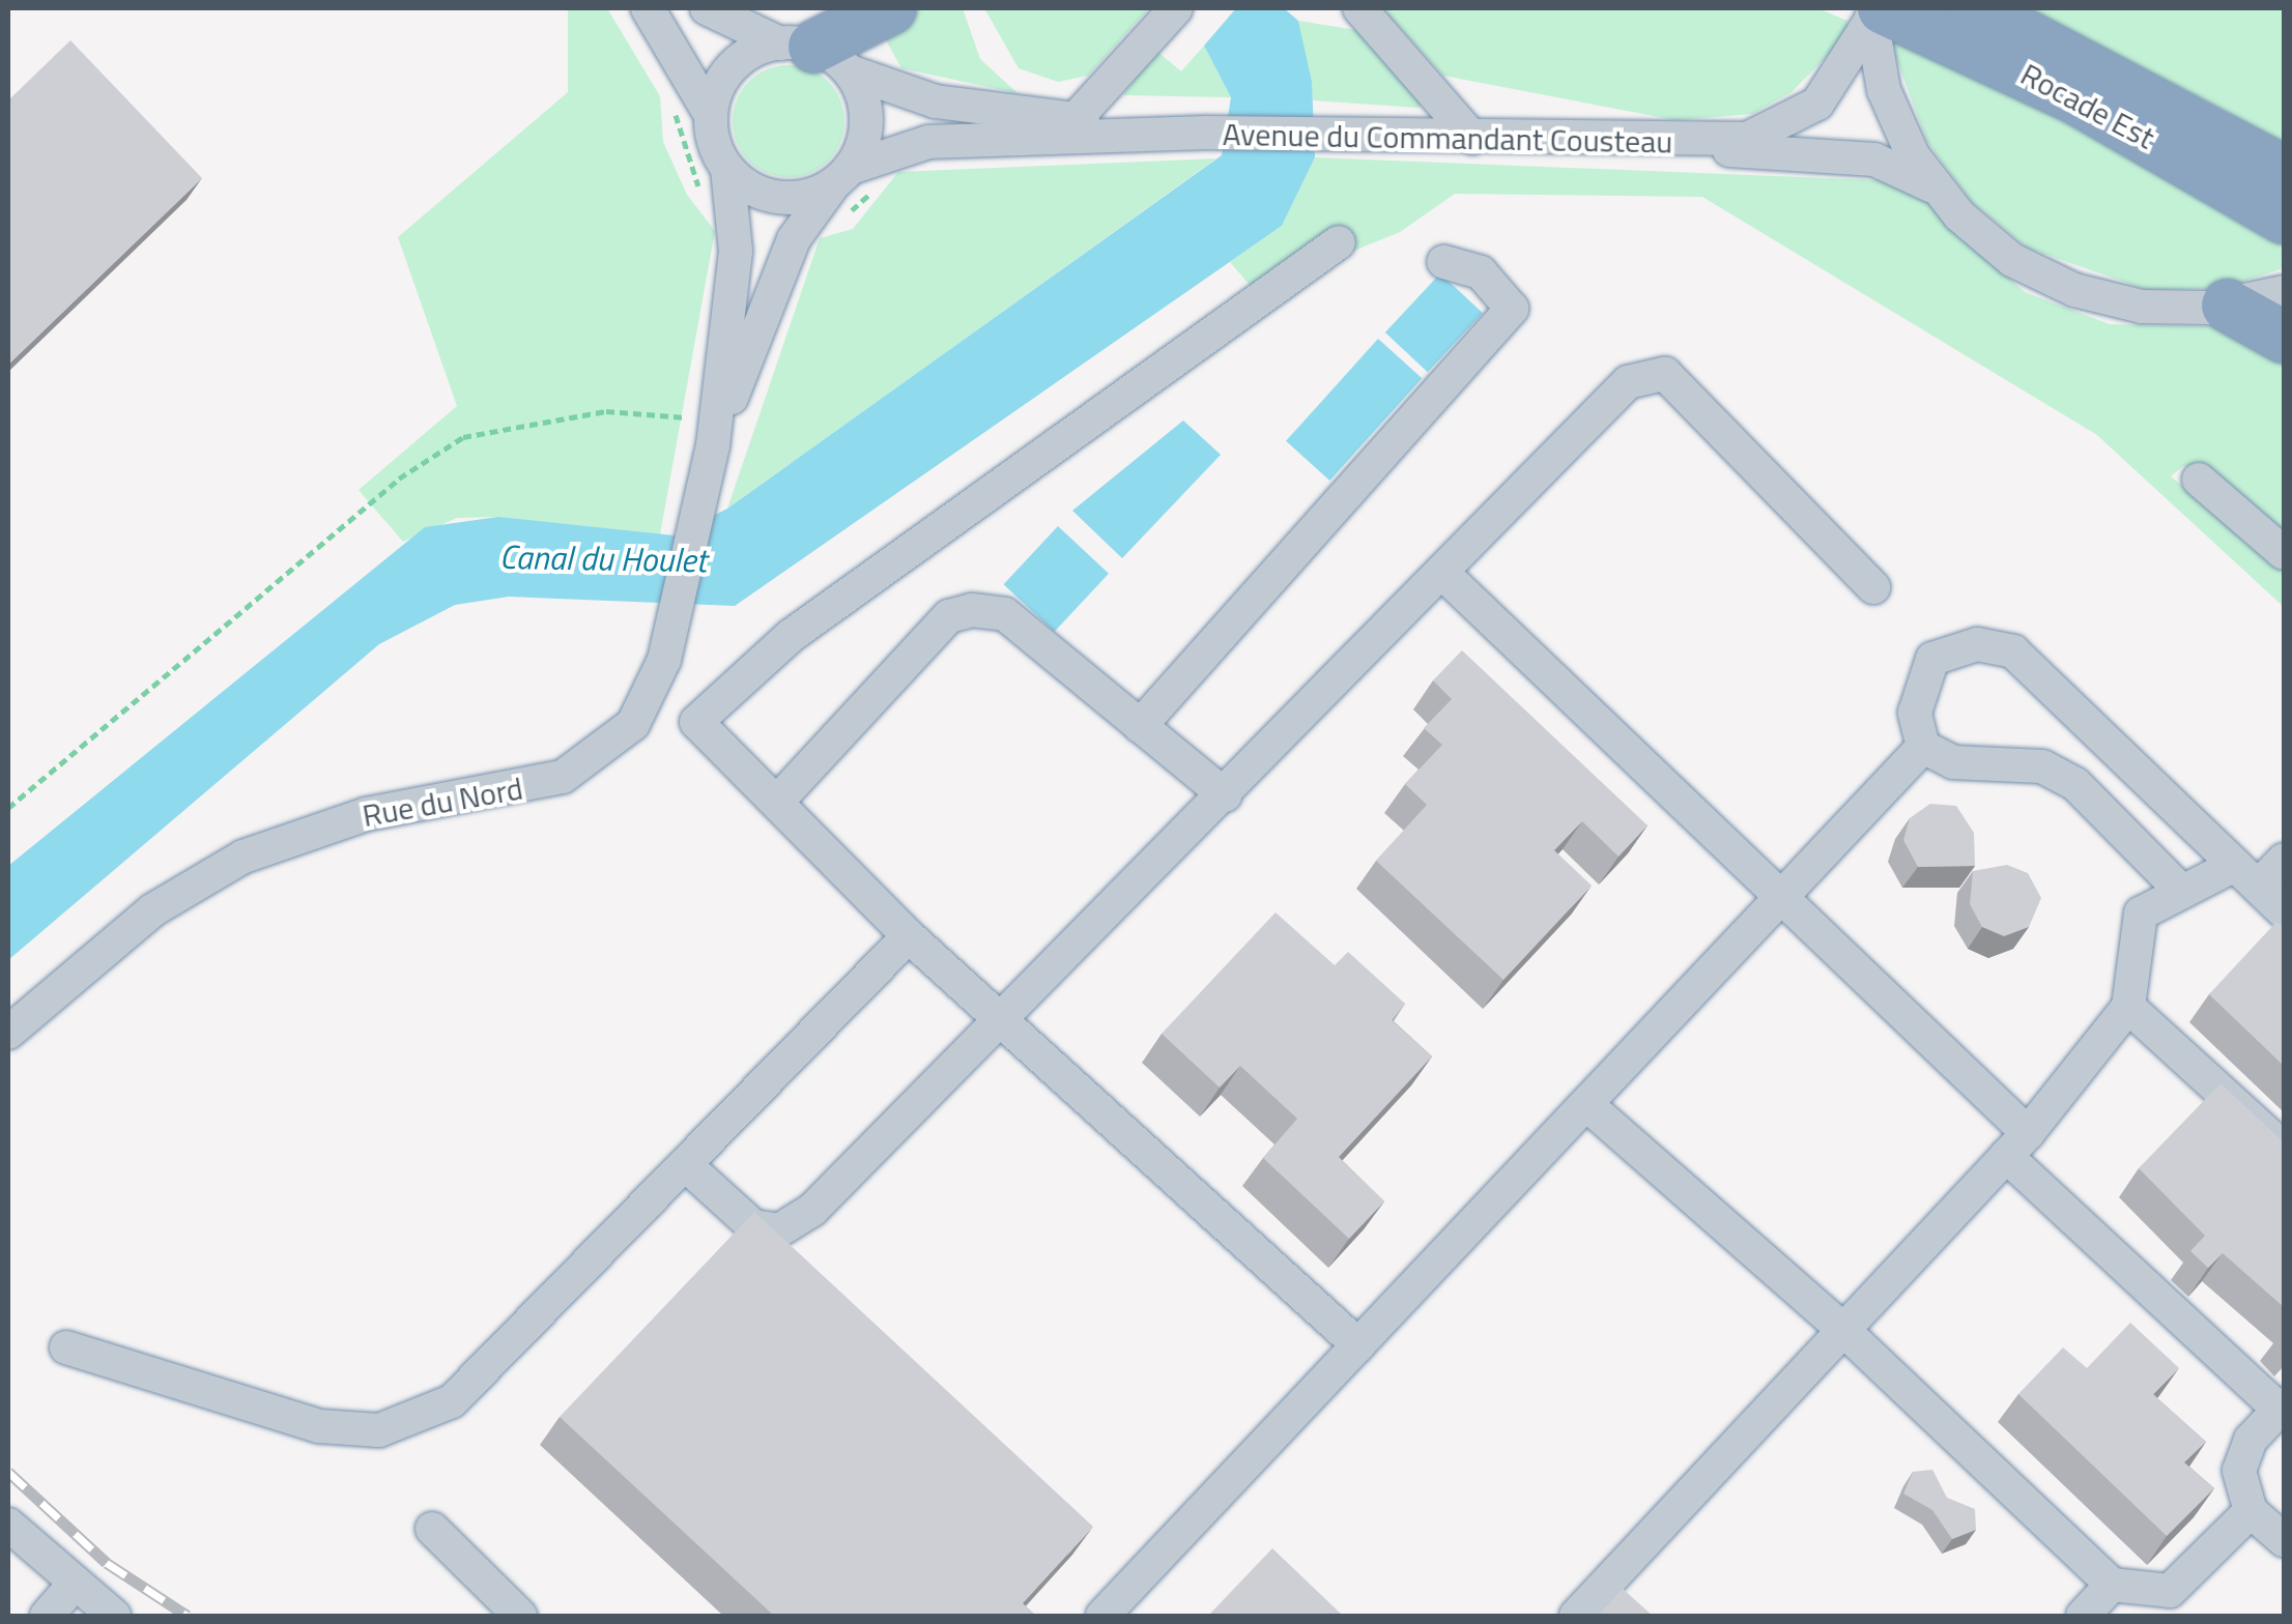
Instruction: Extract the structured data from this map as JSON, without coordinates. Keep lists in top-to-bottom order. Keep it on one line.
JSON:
{"streets":{"highway":["Rocade Est"],"street":["Avenue du Commandant Cousteau","Rue du Nord"]},"crossings":[["Rocade Est","Avenue du Commandant Cousteau"]],"water":["Canal du Houlet"]}
